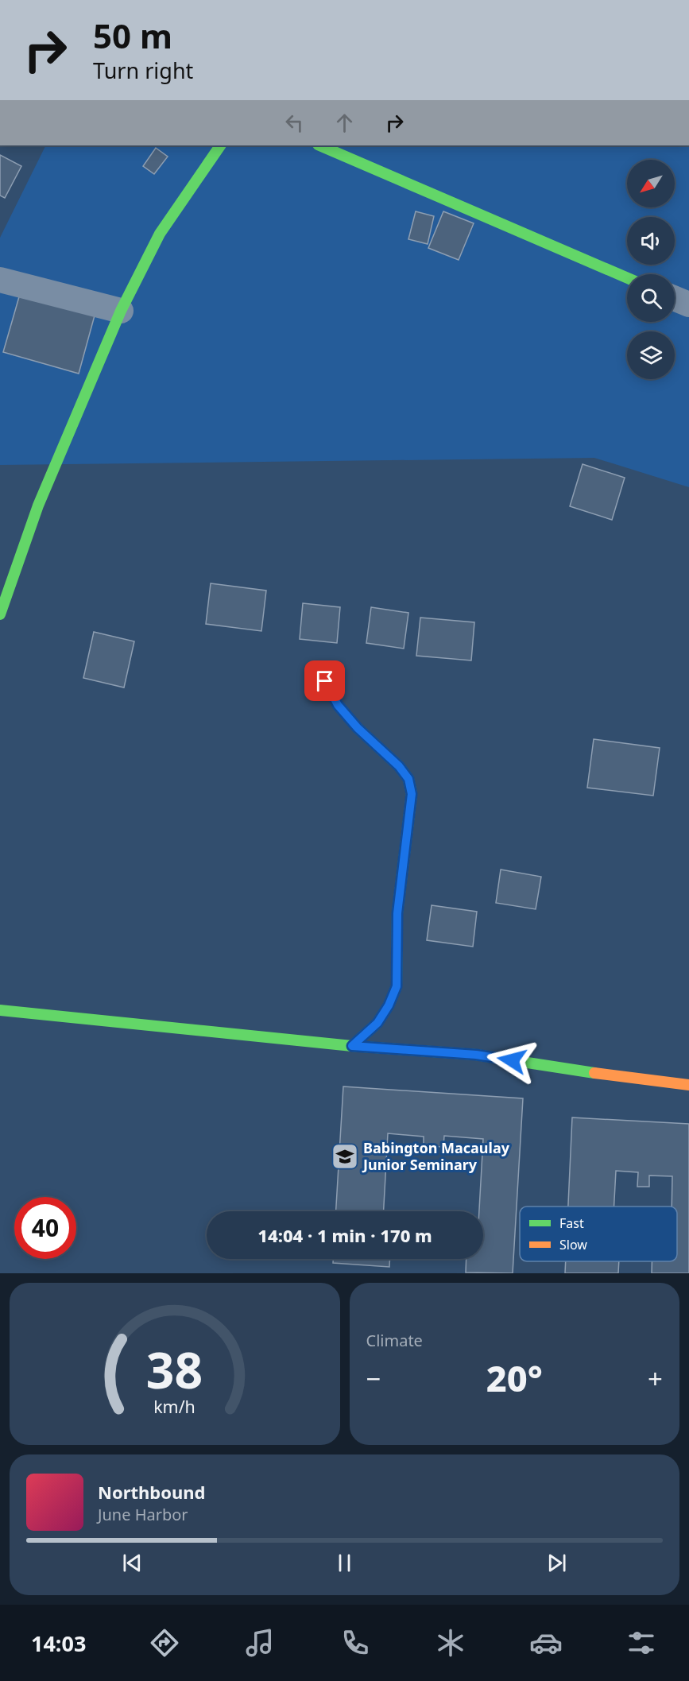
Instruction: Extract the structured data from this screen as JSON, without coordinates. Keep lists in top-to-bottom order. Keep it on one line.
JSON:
{"places":{"school or university":["Babington Macaulay Junior Seminary"]},"legend":["Fast","Slow"],"north":"bottom left","page":{"turn":["50 m","Turn right"],"limit":"40","trip":"14:04 · 1 min · 170 m","tile":"Climate","heat":["−","20°","+"],"song":["Northbound","June Harbor"],"tabs":"14:03","gauge":["38","km/h"]}}
